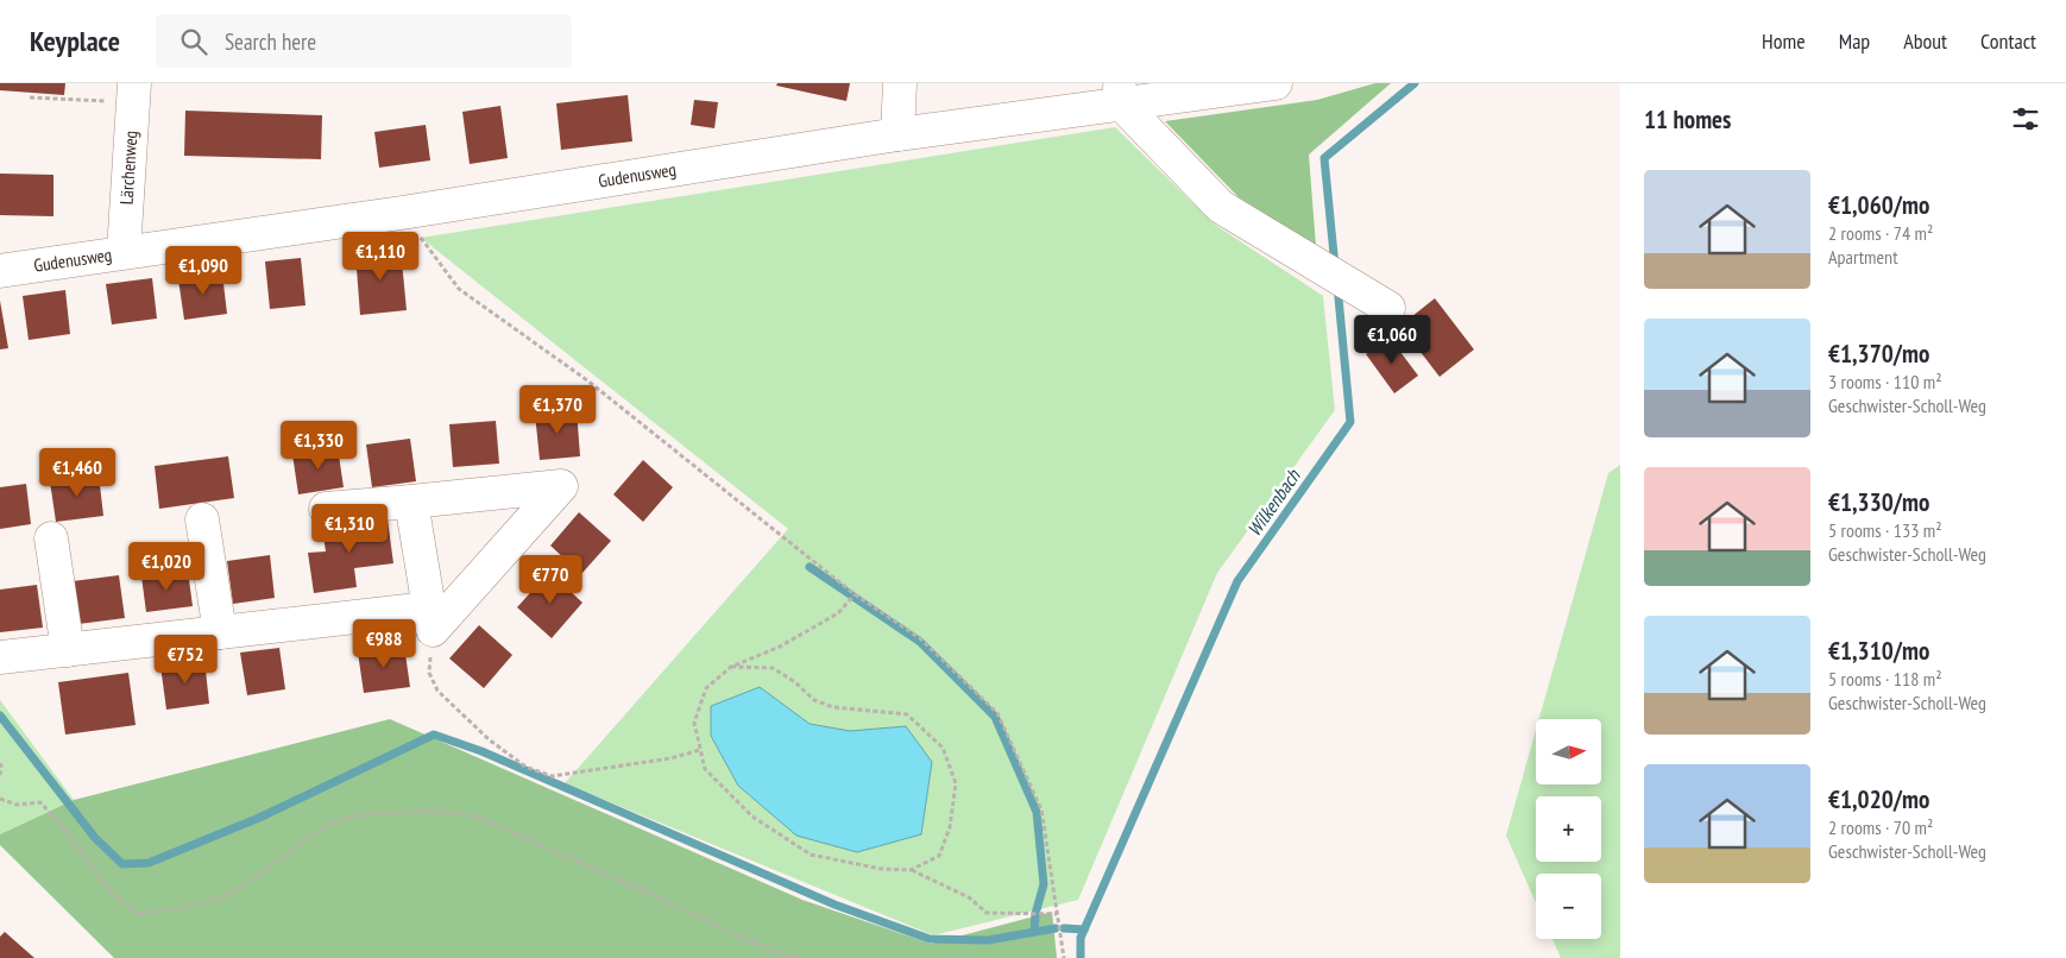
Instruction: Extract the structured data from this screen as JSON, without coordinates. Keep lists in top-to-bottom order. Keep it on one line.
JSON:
{"streets":{"street":["Lärchenweg","Gudenusweg"]},"crossings":[["Lärchenweg","Gudenusweg"]],"water":["Wilkenbach"],"north":"right","page":{"header":"Keyplace","search":"Search here","nav":["Home","Map","About","Contact"],"heading":"11 homes","list":[{"name":"€1,060/mo","note":"2 rooms · 74 m² · Apartment"},{"name":"€1,370/mo","note":"3 rooms · 110 m² · Geschwister-Scholl-Weg"},{"name":"€1,330/mo","note":"5 rooms · 133 m² · Geschwister-Scholl-Weg"},{"name":"€1,310/mo","note":"5 rooms · 118 m² · Geschwister-Scholl-Weg"},{"name":"€1,020/mo","note":"2 rooms · 70 m² · Geschwister-Scholl-Weg"}],"price":["€1,110","€1,090","€1,060","€1,370","€1,330","€1,460","€1,310","€1,020","€770","€988","€752"],"map_buttons":["+","−"]}}
